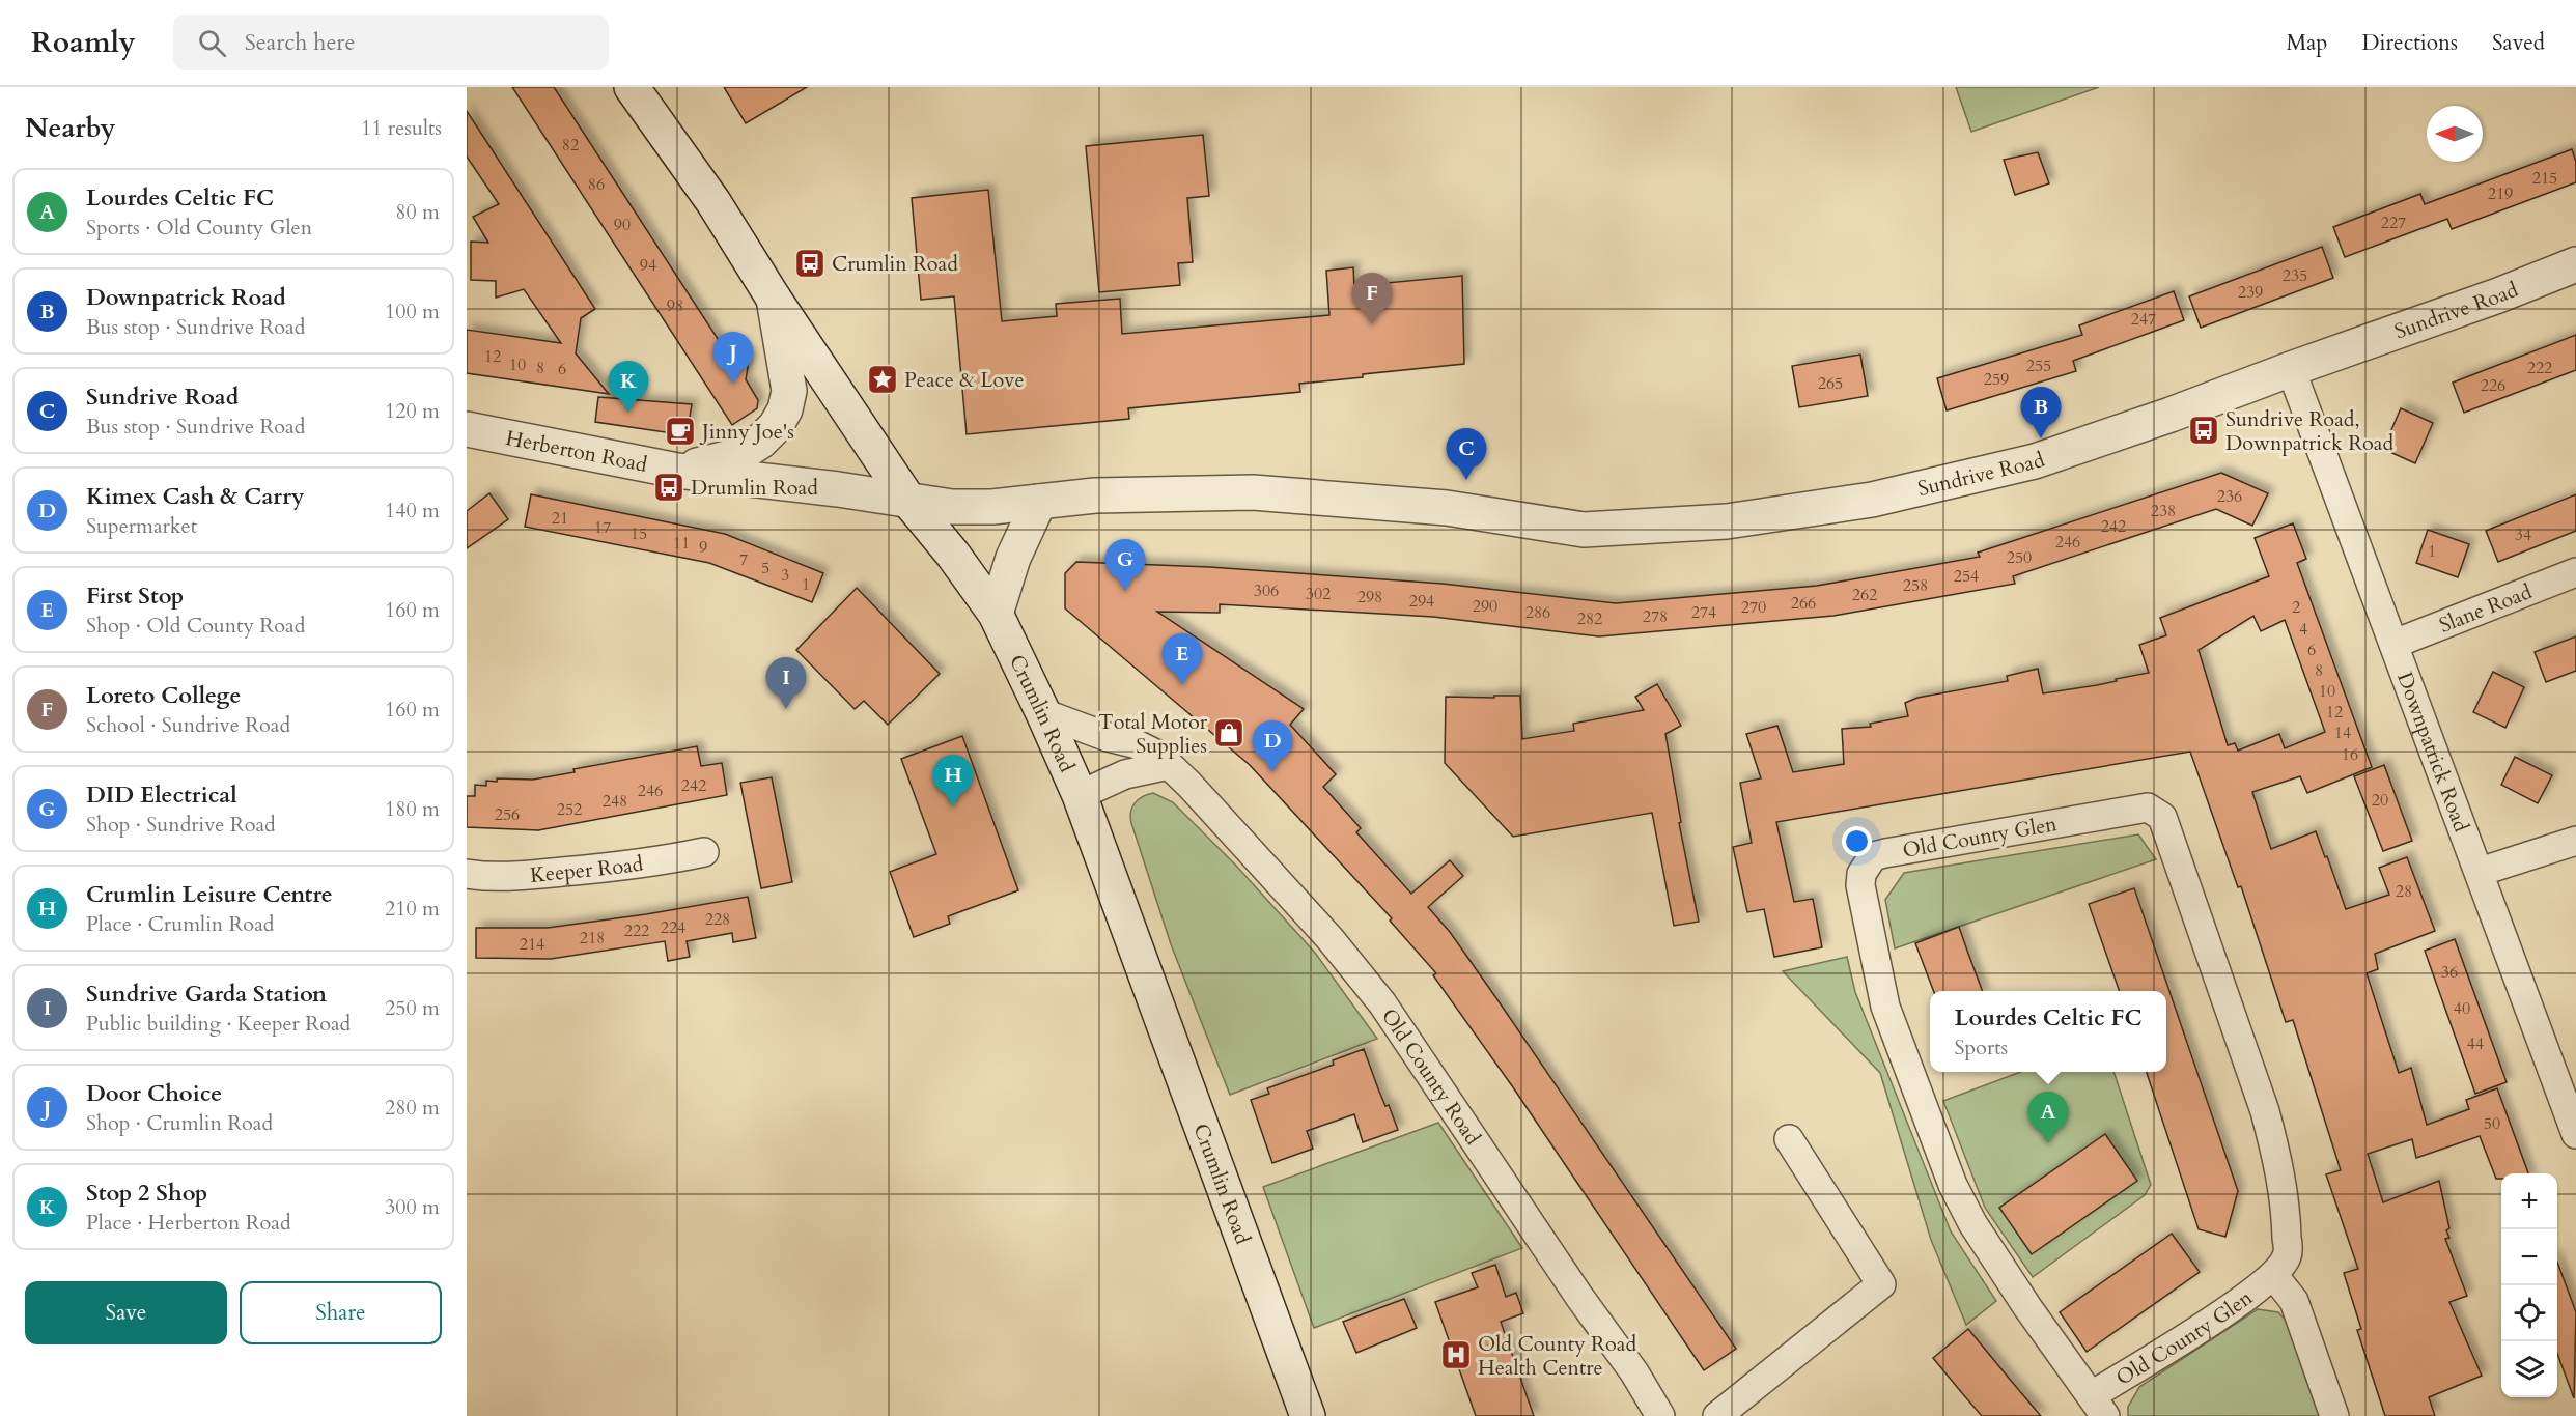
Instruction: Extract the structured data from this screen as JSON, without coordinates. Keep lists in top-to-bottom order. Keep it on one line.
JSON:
{"streets":{"street":["Sundrive Road","Herberton Road","Slane Road","Crumlin Road","Downpatrick Road","Old County Glen","Keeper Road","Old County Road"]},"crossings":[["Sundrive Road","Herberton Road"],["Sundrive Road","Crumlin Road"],["Sundrive Road","Downpatrick Road"],["Herberton Road","Crumlin Road"],["Slane Road","Downpatrick Road"],["Crumlin Road","Old County Road"]],"places":{"bus stop":["Crumlin Road","Sundrive Road, Downpatrick Road","Drumlin Road"],"place":["Peace & Love"],"cafe":["Jinny Joe's"],"shop":["Total Motor Supplies"],"hospital":["Old County Road Health Centre"]},"house_numbers":["82","215","86","219","227","90","94","235","239","98","247","12","10","255","8","222","6","259","265","226","236","238","21","242","17","15","34","246","11","9","1","250","7","5","3","254","1","258","306","302","262","298","294","266","290","270","2","286","274","278","282","4","6","8","10","12","14","16","242","246","20","248","252","256","28","228","224","222","218","214","36","40","44","50"],"north":"left","page":{"header":"Roamly","search":"Search here","nav":["Map","Directions","Saved"],"heading":["Nearby","11 results"],"list":[{"mark":"A","name":"Lourdes Celtic FC","note":"Sports · Old County Glen","value":"80 m"},{"mark":"B","name":"Downpatrick Road","note":"Bus stop · Sundrive Road","value":"100 m"},{"mark":"C","name":"Sundrive Road","note":"Bus stop · Sundrive Road","value":"120 m"},{"mark":"D","name":"Kimex Cash & Carry","note":"Supermarket","value":"140 m"},{"mark":"E","name":"First Stop","note":"Shop · Old County Road","value":"160 m"},{"mark":"F","name":"Loreto College","note":"School · Sundrive Road","value":"160 m"},{"mark":"G","name":"DID Electrical","note":"Shop · Sundrive Road","value":"180 m"},{"mark":"H","name":"Crumlin Leisure Centre","note":"Place · Crumlin Road","value":"210 m"},{"mark":"I","name":"Sundrive Garda Station","note":"Public building · Keeper Road","value":"250 m"},{"mark":"J","name":"Door Choice","note":"Shop · Crumlin Road","value":"280 m"},{"mark":"K","name":"Stop 2 Shop","note":"Place · Herberton Road","value":"300 m"}],"pins":["F","J","K","B","C","G","E","I","D","H","A"],"popup":["Lourdes Celtic FC","Sports"],"map_buttons":["+","−"],"buttons":["Save","Share"]}}
